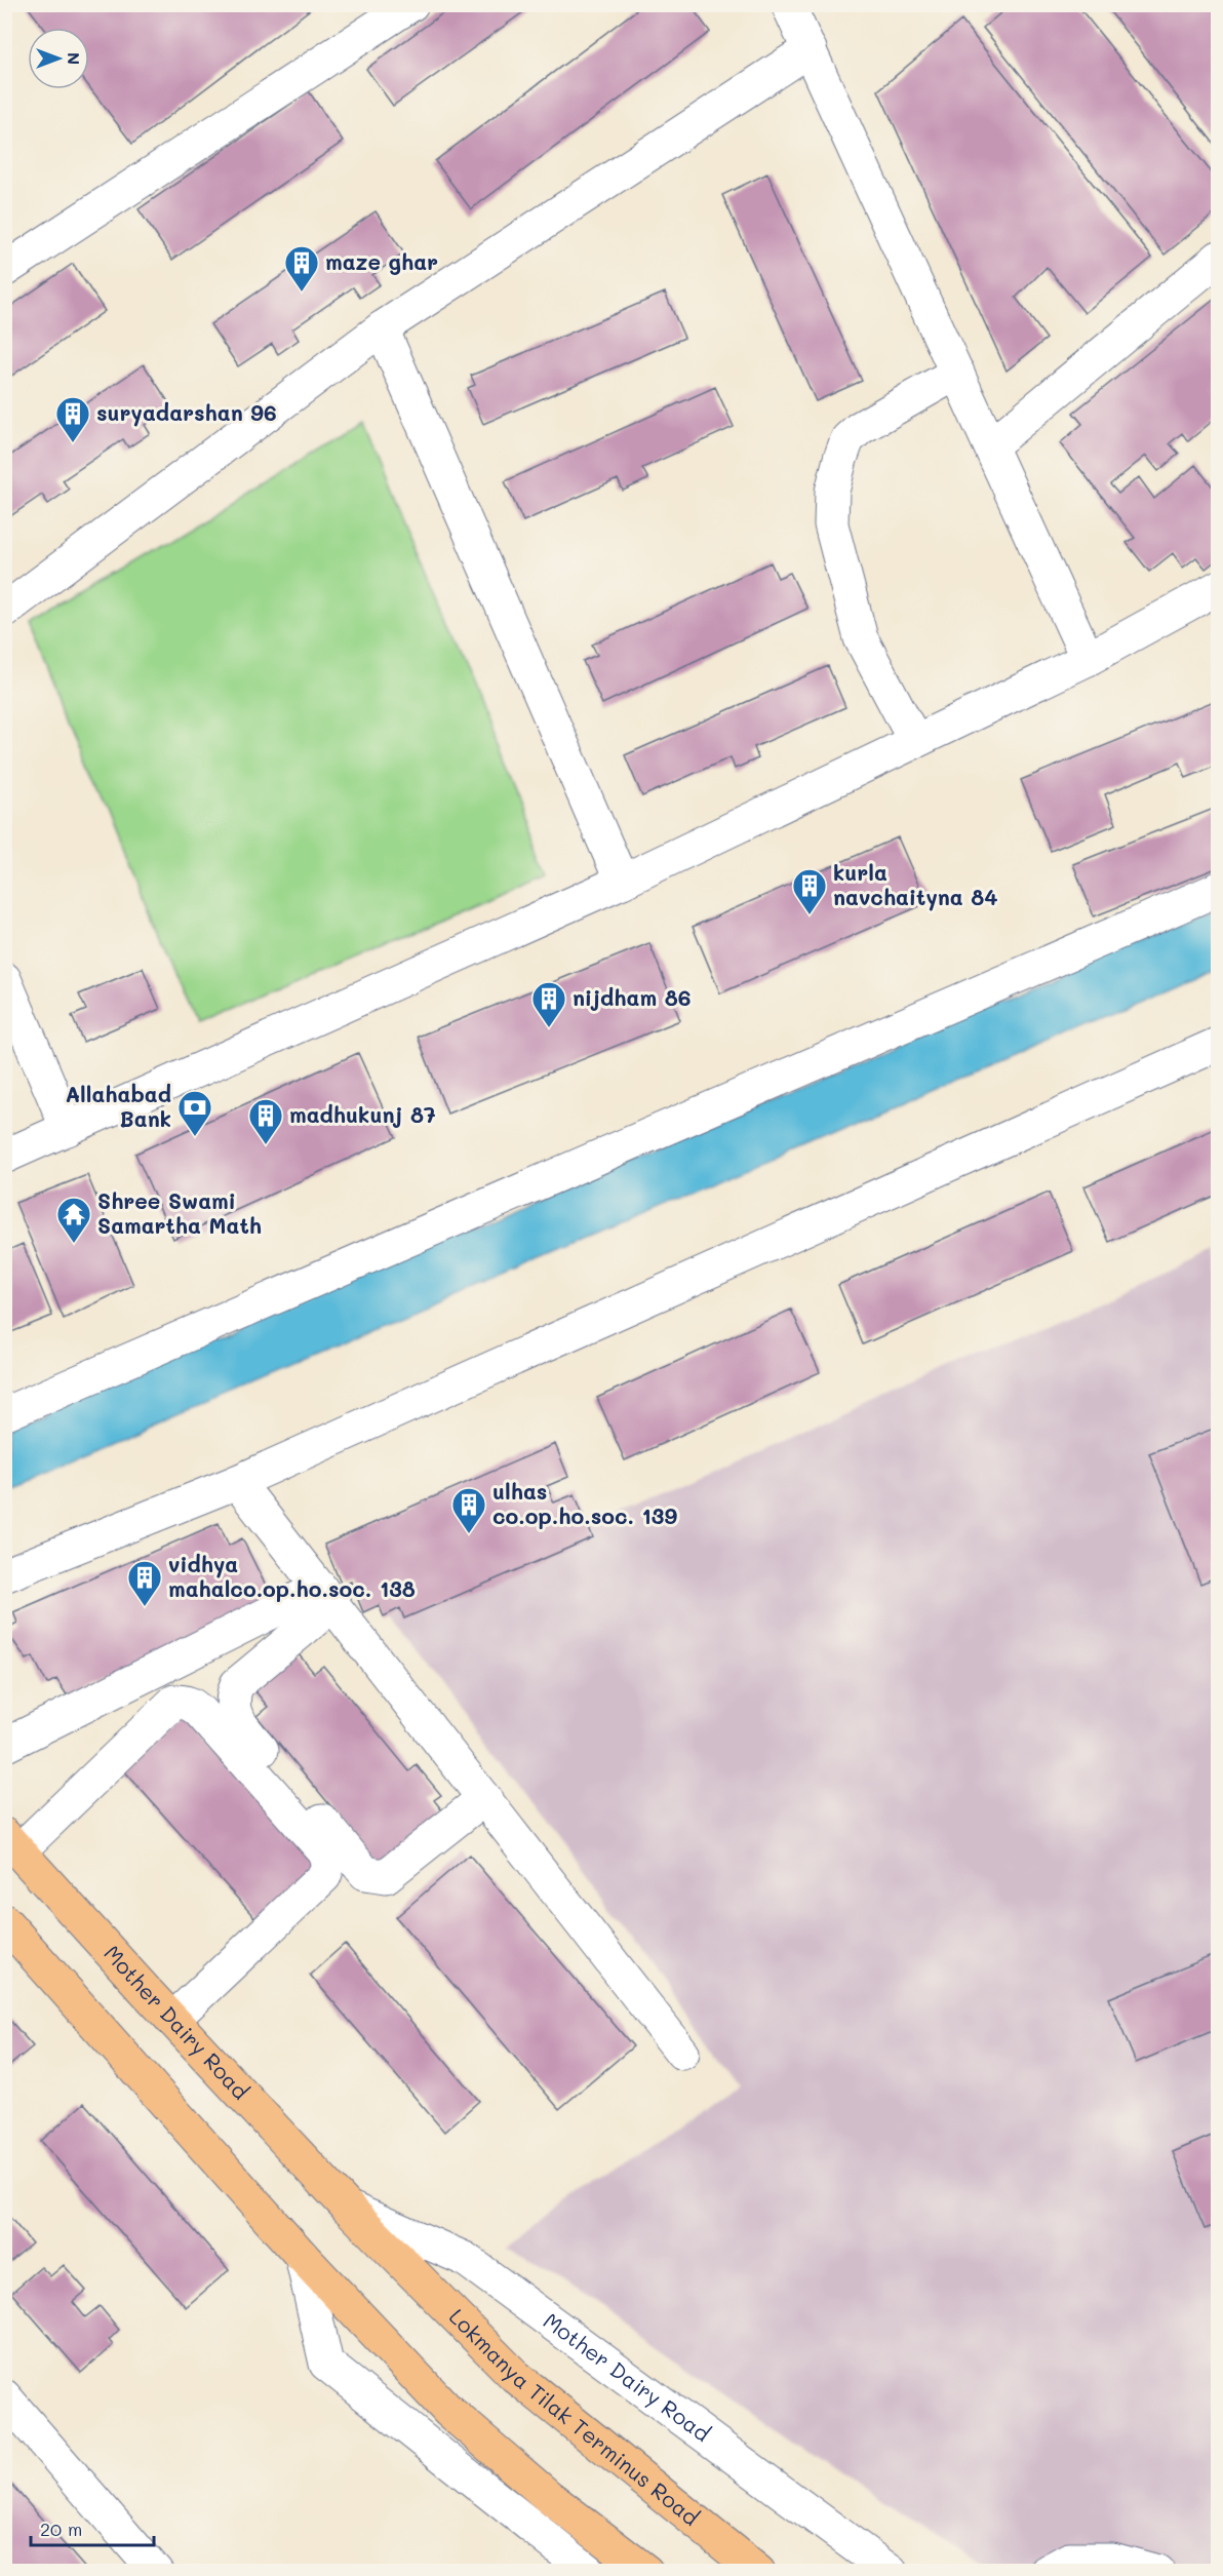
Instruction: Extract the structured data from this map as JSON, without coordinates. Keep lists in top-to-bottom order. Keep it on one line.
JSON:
{"streets":{"main road":["Mother Dairy Road","Lokmanya Tilak Terminus Road"]},"crossings":[["Mother Dairy Road","Lokmanya Tilak Terminus Road"]],"places":{"building":["maze ghar","suryadarshan 96","kurla navchaityna 84","nijdham 86","madhukunj 87","ulhas co.op.ho.soc. 139","vidhya mahalco.op.ho.soc. 138"],"bank":["Allahabad Bank"],"temple":["Shree Swami Samartha Math"]},"scale_bar":"20 m","north":"right"}
